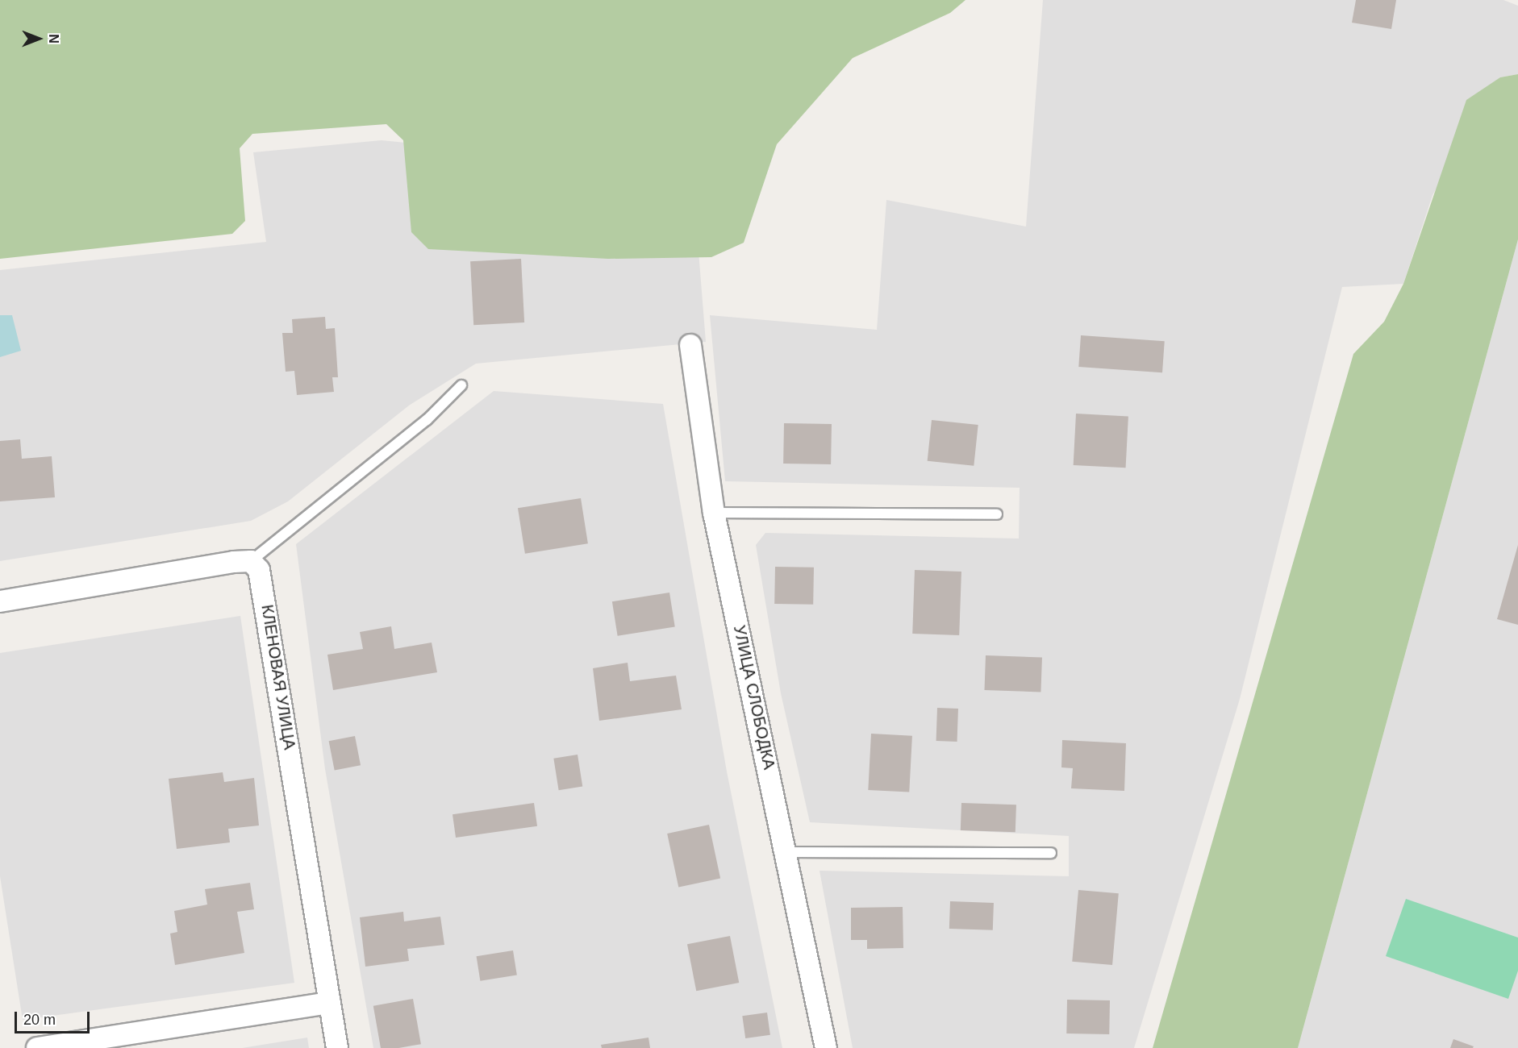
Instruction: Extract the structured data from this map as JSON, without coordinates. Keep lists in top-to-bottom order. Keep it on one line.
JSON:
{"streets":{"street":["КЛЕНОВАЯ УЛИЦА","УЛИЦА СЛОБОДКА"]},"scale_bar":"20 m","north":"right"}
